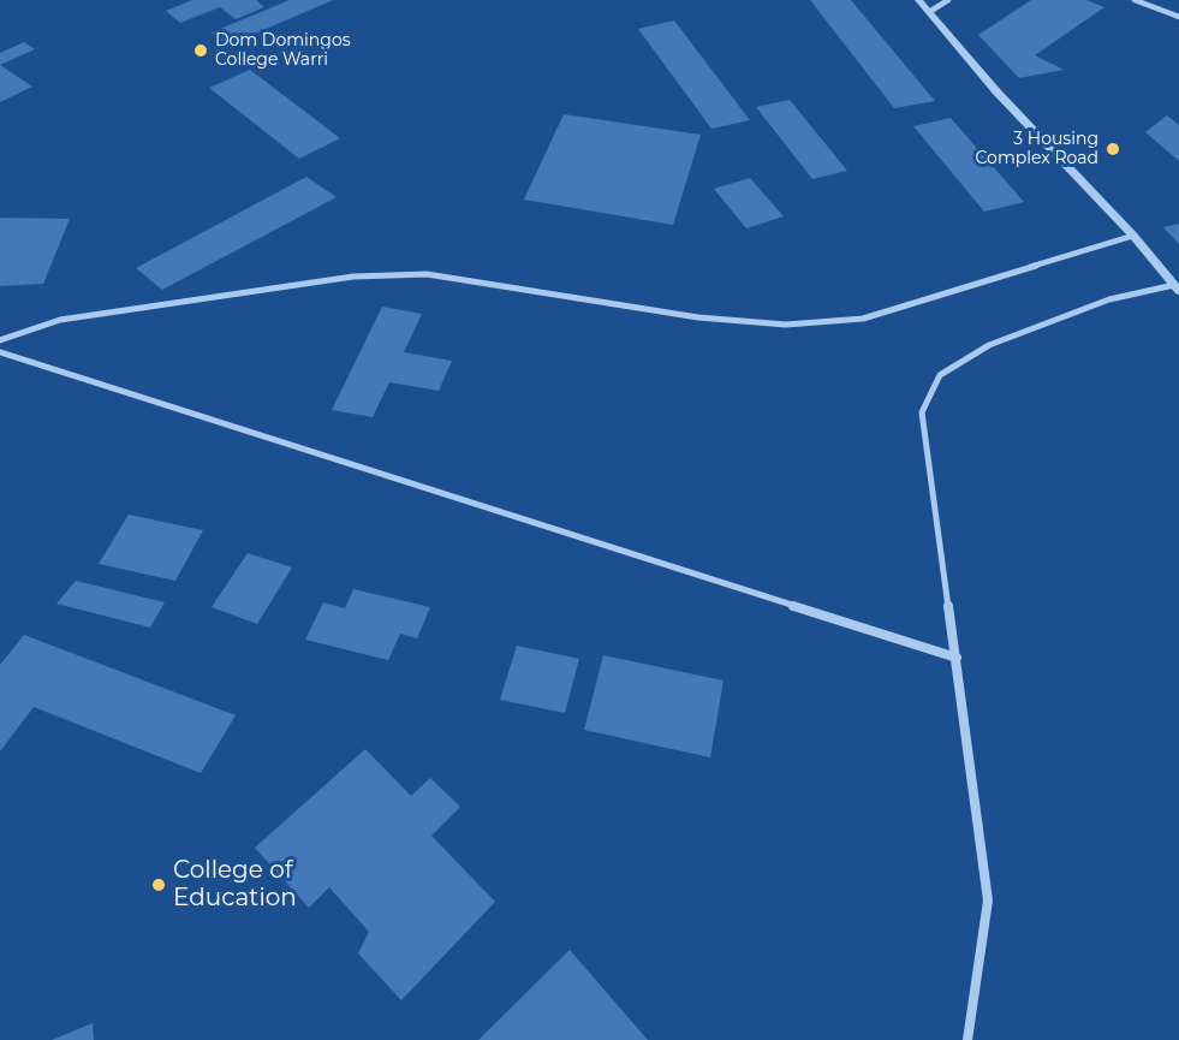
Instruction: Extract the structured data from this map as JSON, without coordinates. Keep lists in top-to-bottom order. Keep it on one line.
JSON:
{"places":["Dom Domingos College Warri","3 Housing Complex Road","College of Education"]}
